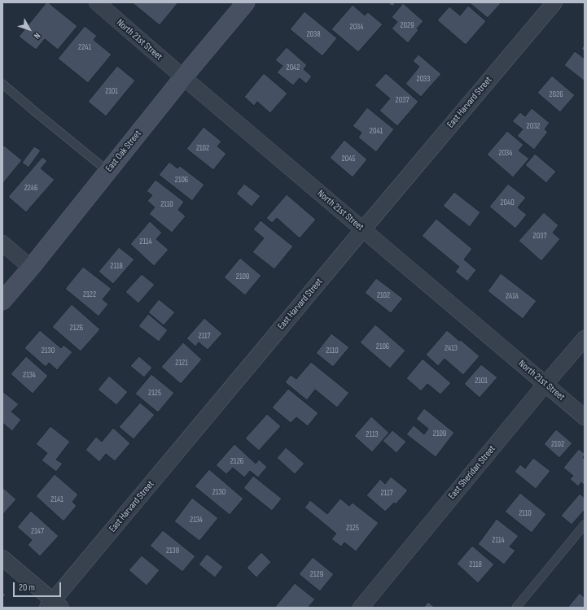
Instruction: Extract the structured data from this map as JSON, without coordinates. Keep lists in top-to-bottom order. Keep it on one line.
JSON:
{"streets":{"street":["North 21st Street","East Harvard Street","East Oak Street","East Sheridan Street"]},"crossings":[["North 21st Street","East Harvard Street"],["North 21st Street","East Oak Street"],["North 21st Street","East Sheridan Street"]],"house_numbers":["2029","2034","2038","2241","2042","2033","2101","2026","2037","2032","2041","2102","2034","2045","2106","2246","2040","2110","2037","2114","2118","2109","2122","2102","2414","2126","2117","2106","2413","2130","2110","2121","2134","2101","2125","2109","2113","2102","2126","2130","2117","2141","2110","2134","2125","2147","2114","2138","2118","2129"],"scale_bar":"20 m","north":"bottom right"}
